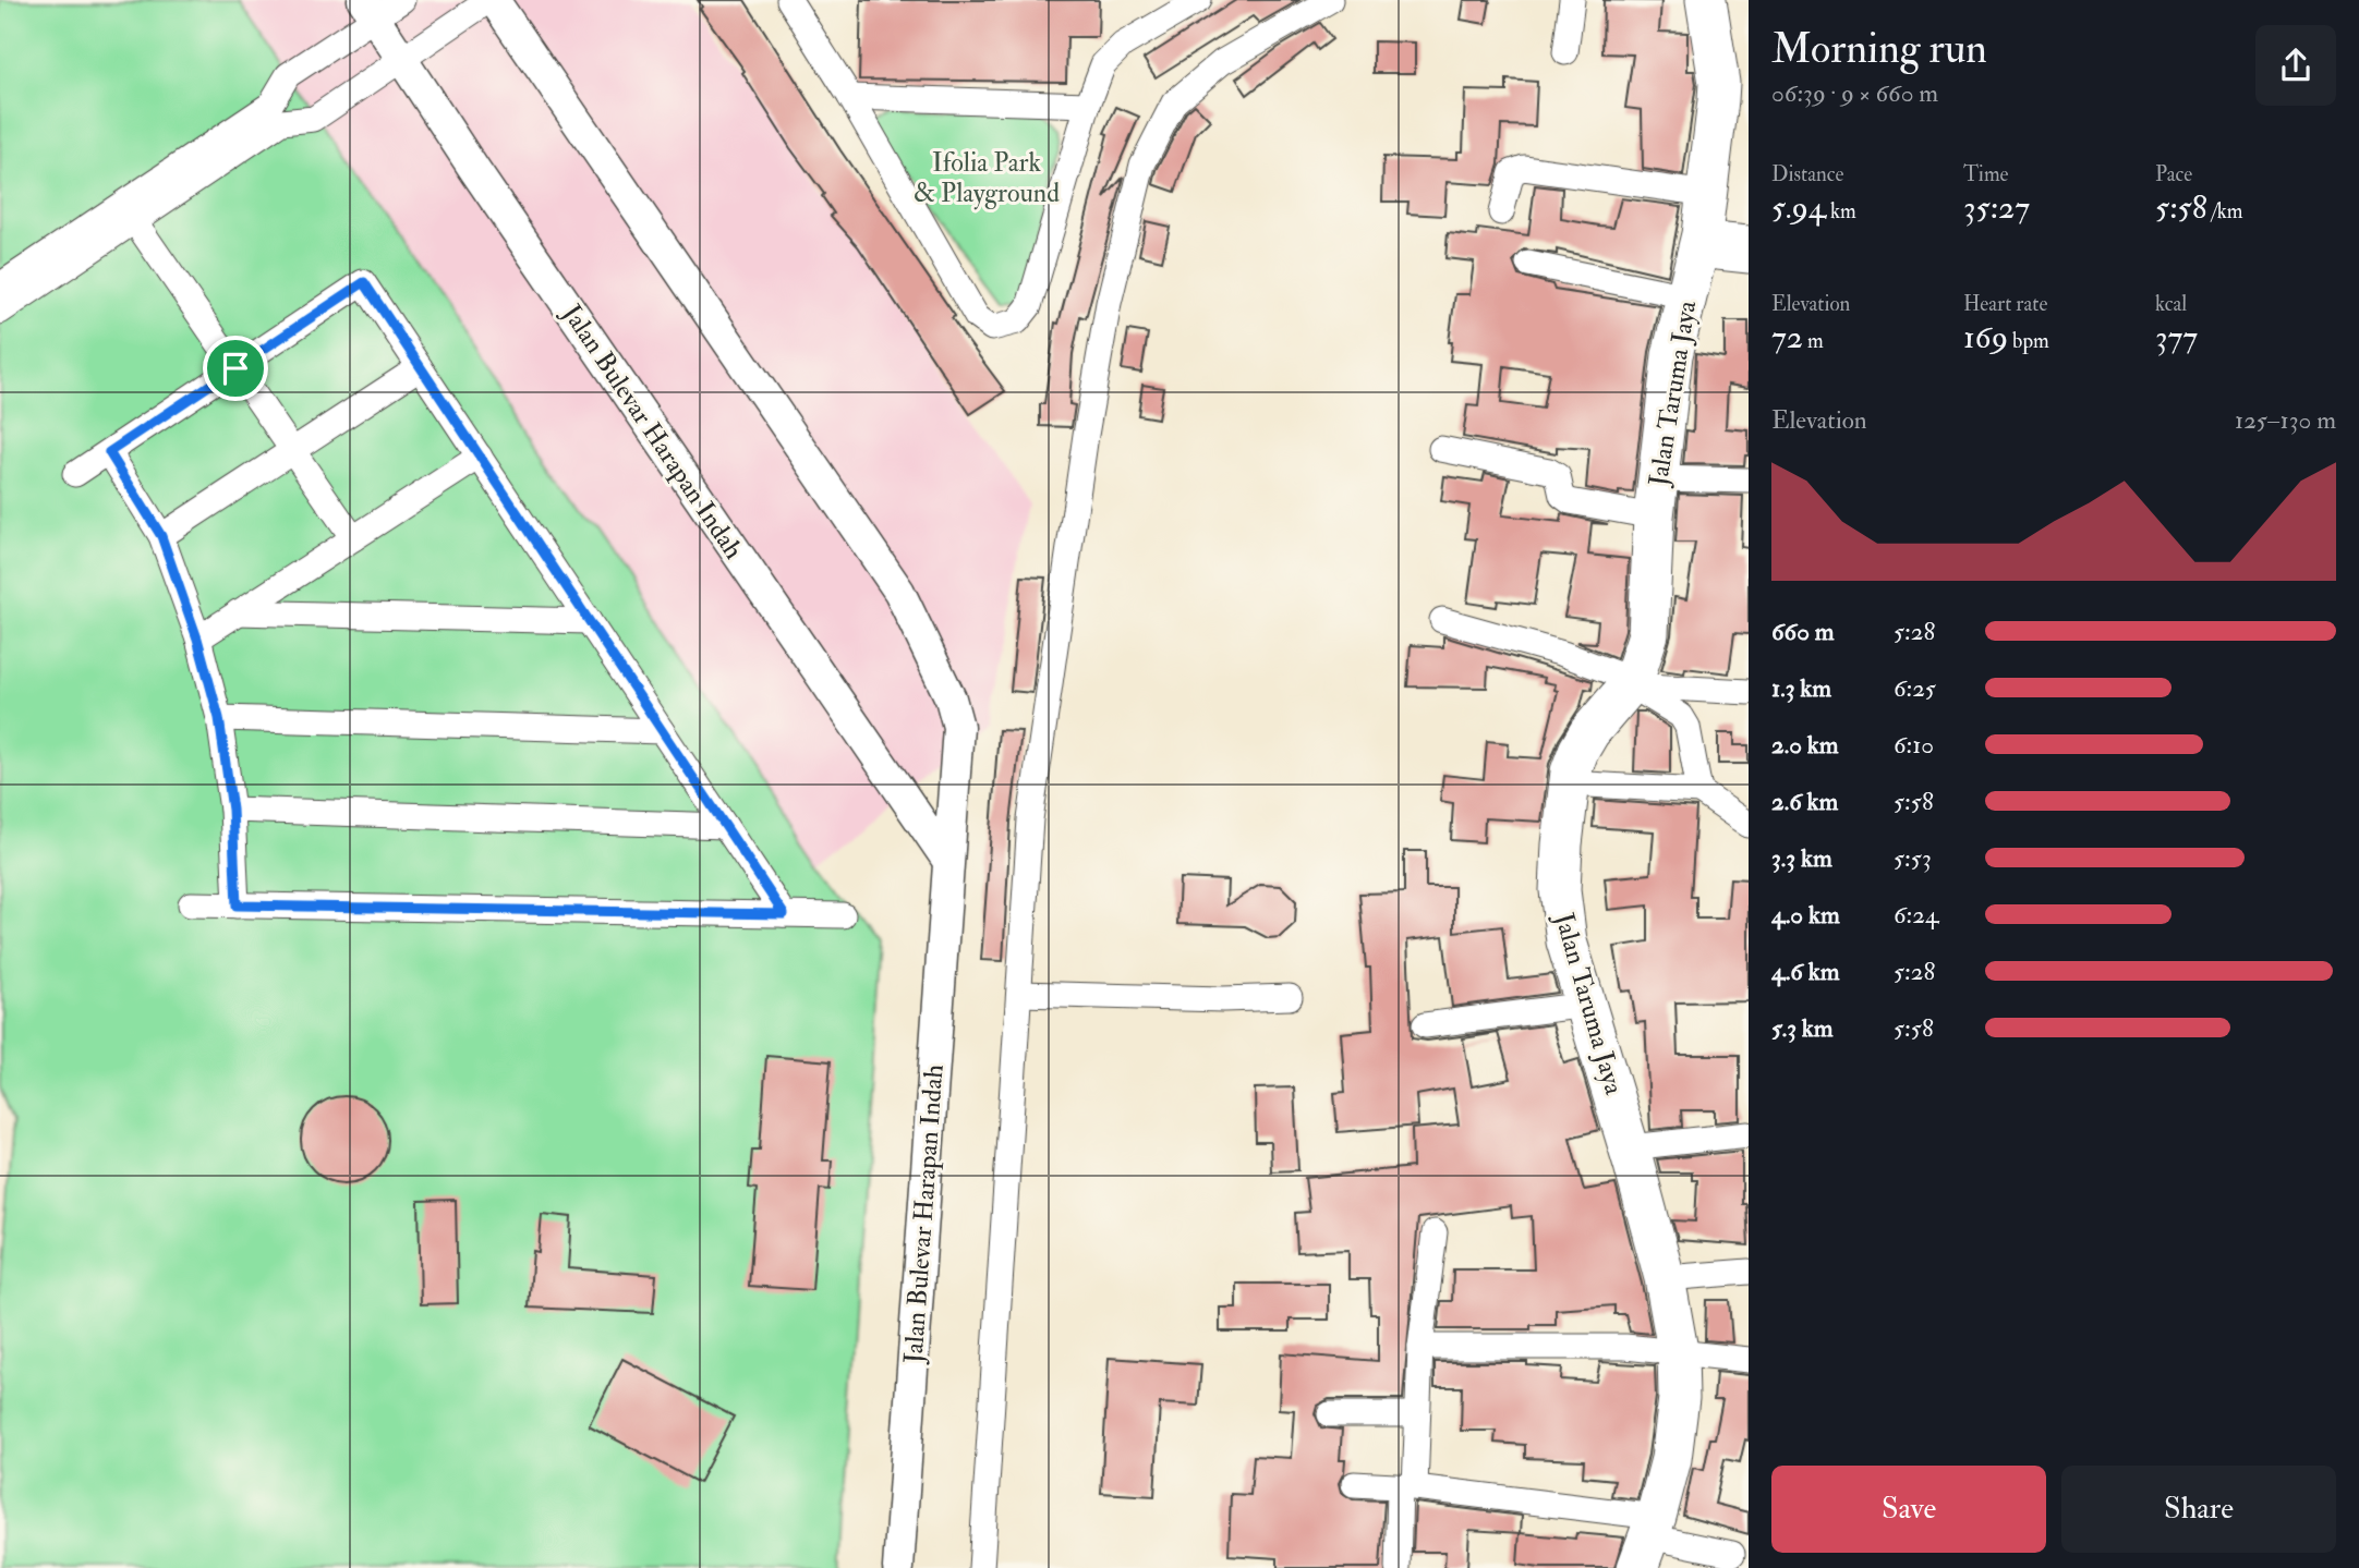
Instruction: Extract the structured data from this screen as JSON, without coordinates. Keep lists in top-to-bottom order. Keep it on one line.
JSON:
{"streets":{"main road":["Jalan Taruma Jaya"],"street":["Jalan Bulevar Harapan Indah"]},"parks":["Ifolia Park & Playground"],"page":{"heading":["Morning run","06:39 · 9 × 660 m"],"stats":[["Distance","5.94 km"],["Time","35:27"],["Pace","5:58 /km"],["Elevation","72 m"],["Heart rate","169 bpm"],["kcal","377"]],"chart":["Elevation","125–130 m"],"list":[{"name":"660 m","note":"5:28"},{"name":"1.3 km","note":"6:25"},{"name":"2.0 km","note":"6:10"},{"name":"2.6 km","note":"5:58"},{"name":"3.3 km","note":"5:53"},{"name":"4.0 km","note":"6:24"},{"name":"4.6 km","note":"5:28"},{"name":"5.3 km","note":"5:58"}],"buttons":["Save","Share"]}}
